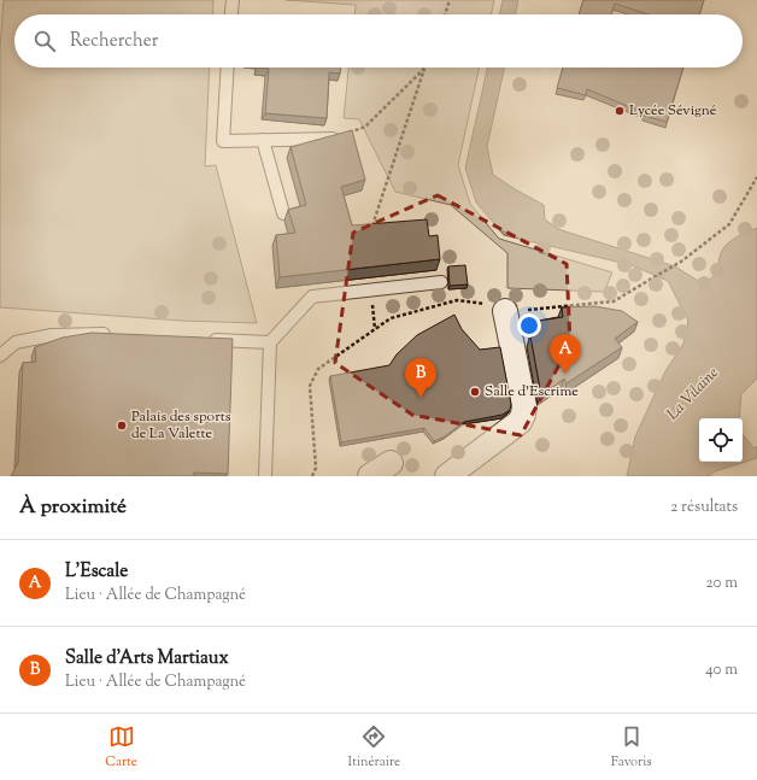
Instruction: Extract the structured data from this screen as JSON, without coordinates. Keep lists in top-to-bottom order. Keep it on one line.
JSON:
{"water":["La Vilaine"],"places":["Lycée Sévigné","Salle d'Escrime","Palais des sports de La Valette"],"page":{"search":"Rechercher","pins":["A","B"],"heading":["À proximité","2 résultats"],"list":[{"mark":"A","name":"L’Escale","note":"Lieu · Allée de Champagné","value":"20 m"},{"mark":"B","name":"Salle d'Arts Martiaux","note":"Lieu · Allée de Champagné","value":"40 m"}],"nav":["Carte","Itinéraire","Favoris"]}}
